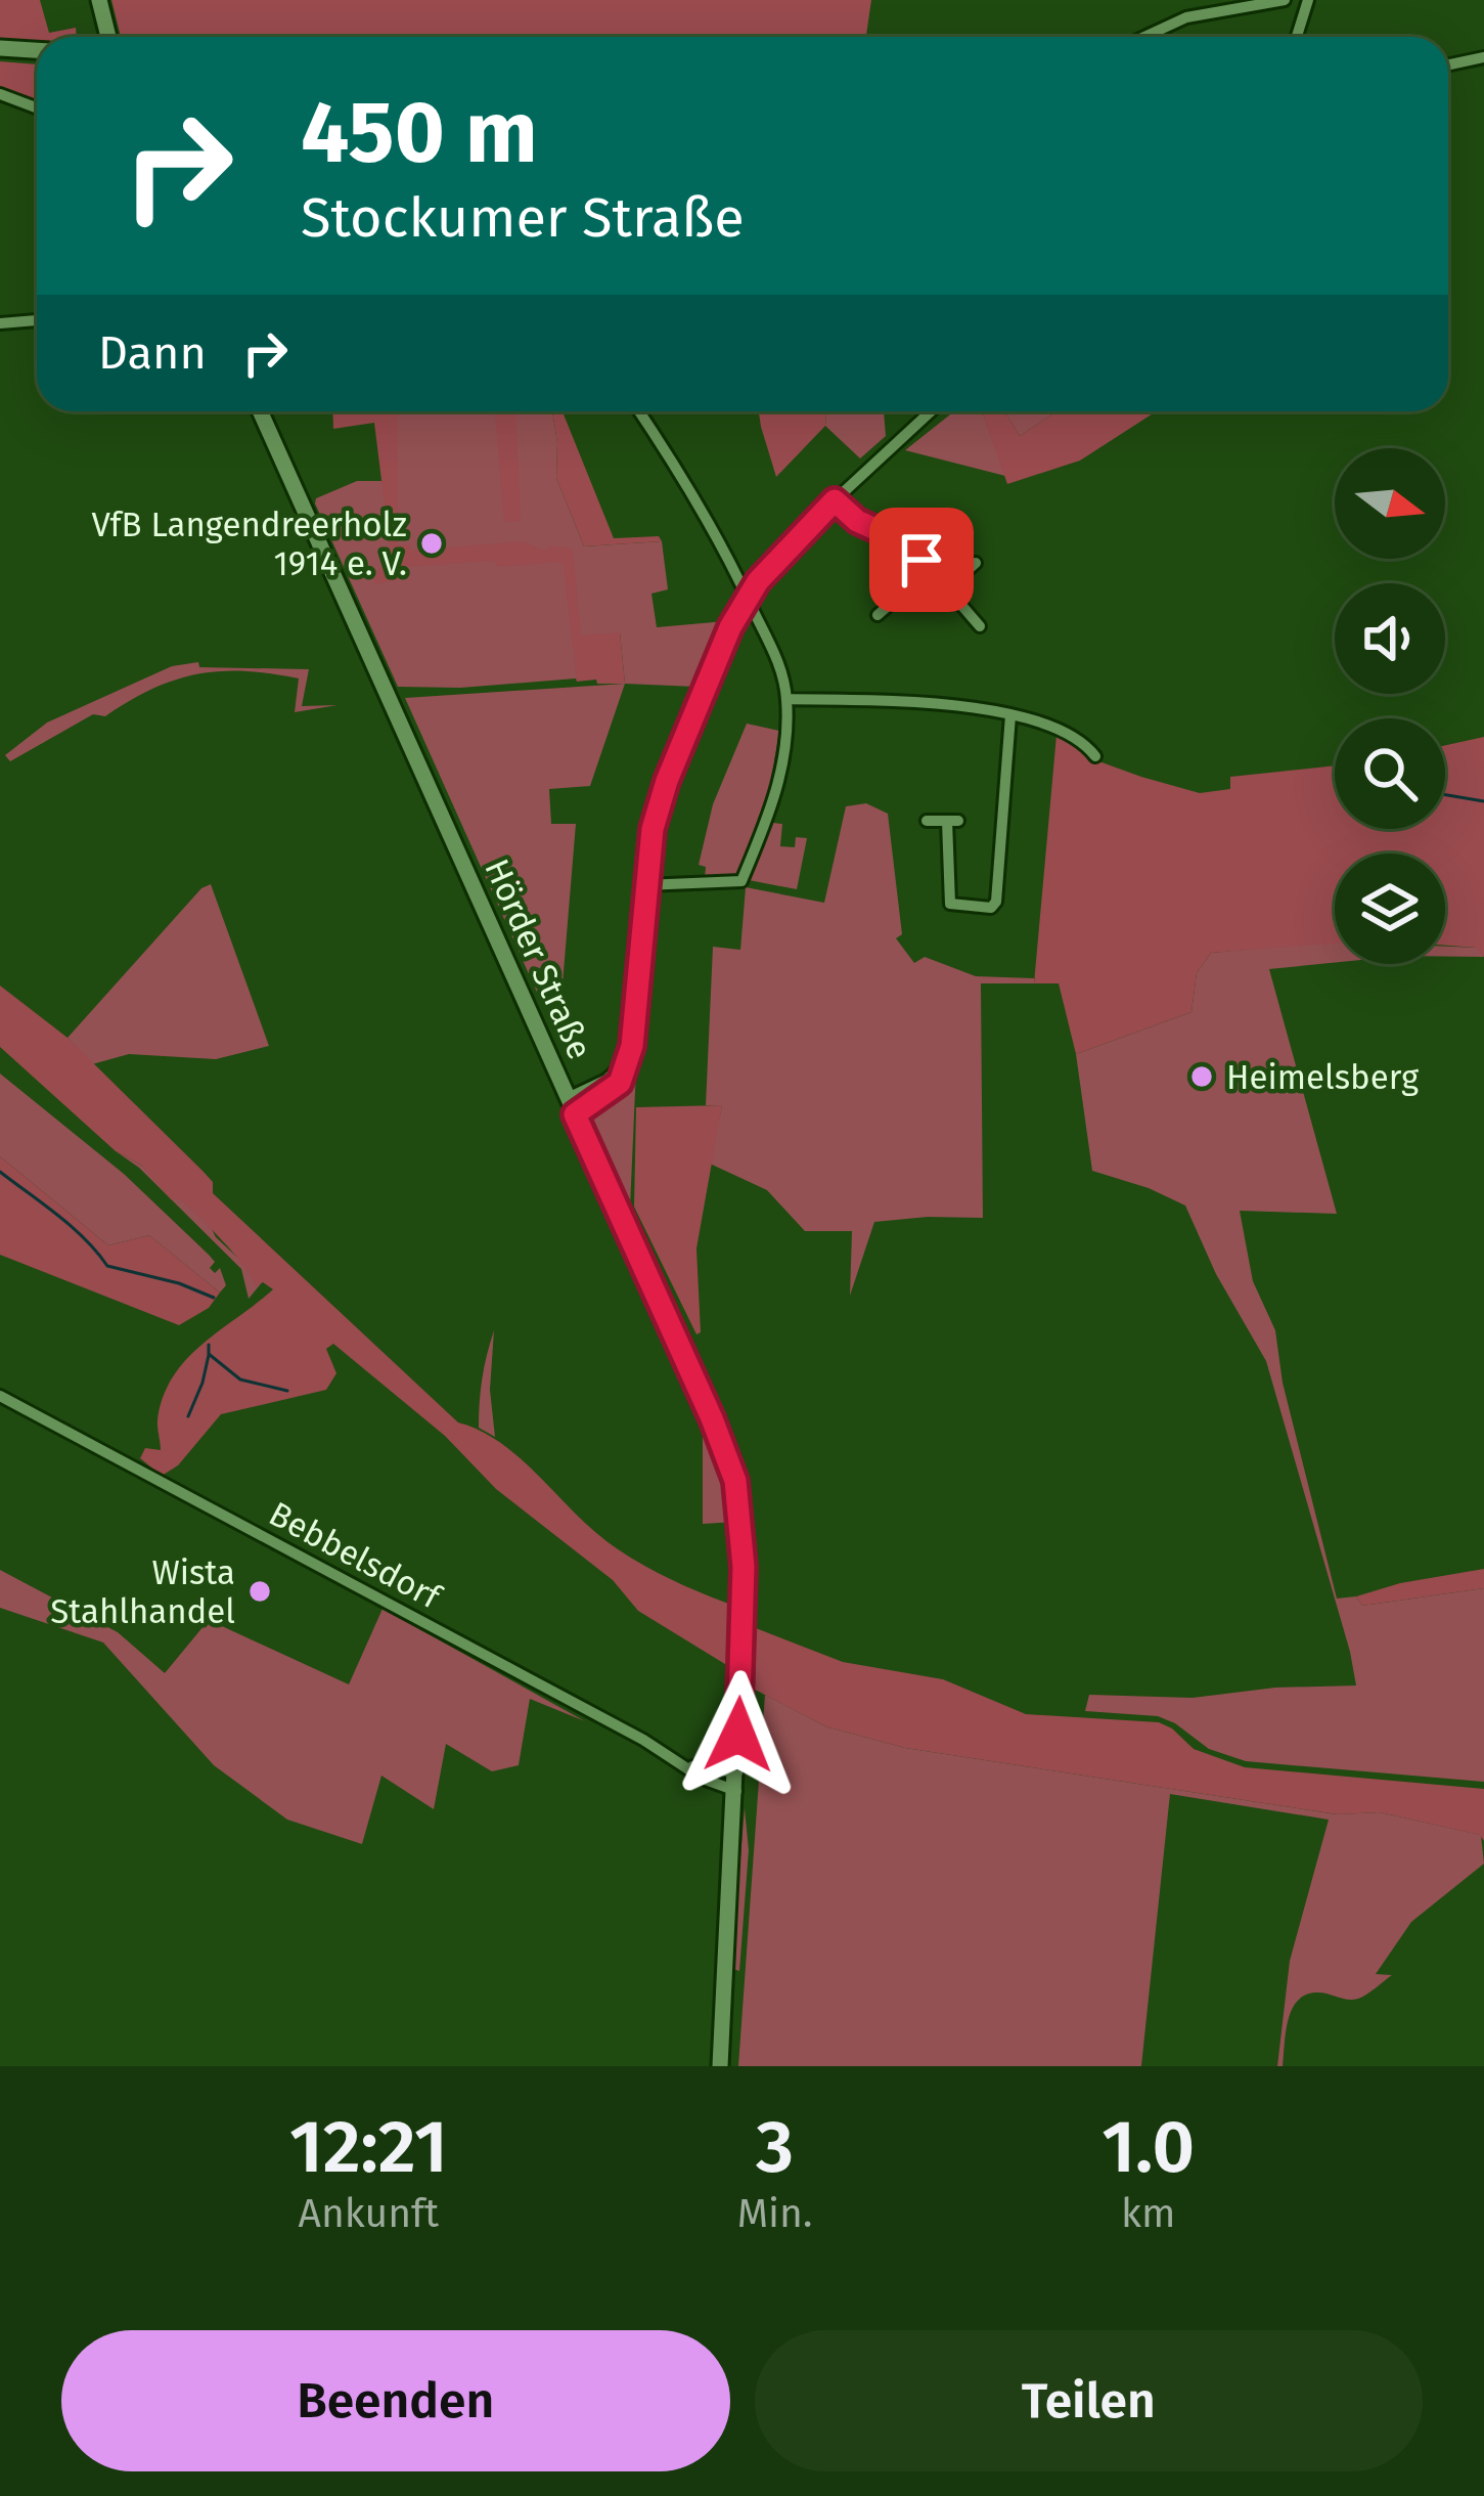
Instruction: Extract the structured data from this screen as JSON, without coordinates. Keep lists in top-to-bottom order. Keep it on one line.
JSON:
{"streets":{"main road":["Hörder Straße"],"street":["Bebbelsdorf"]},"crossings":[["Hörder Straße","Bebbelsdorf"]],"places":["VfB Langendreerholz 1914 e. V.","Heimelsberg","Wista Stahlhandel"],"north":"right","page":{"turn":["450 m","Stockumer Straße"],"then":"Dann","eta":["12:21","Ankunft","3","Min.","1.0","km"],"buttons":["Beenden","Teilen"]}}
